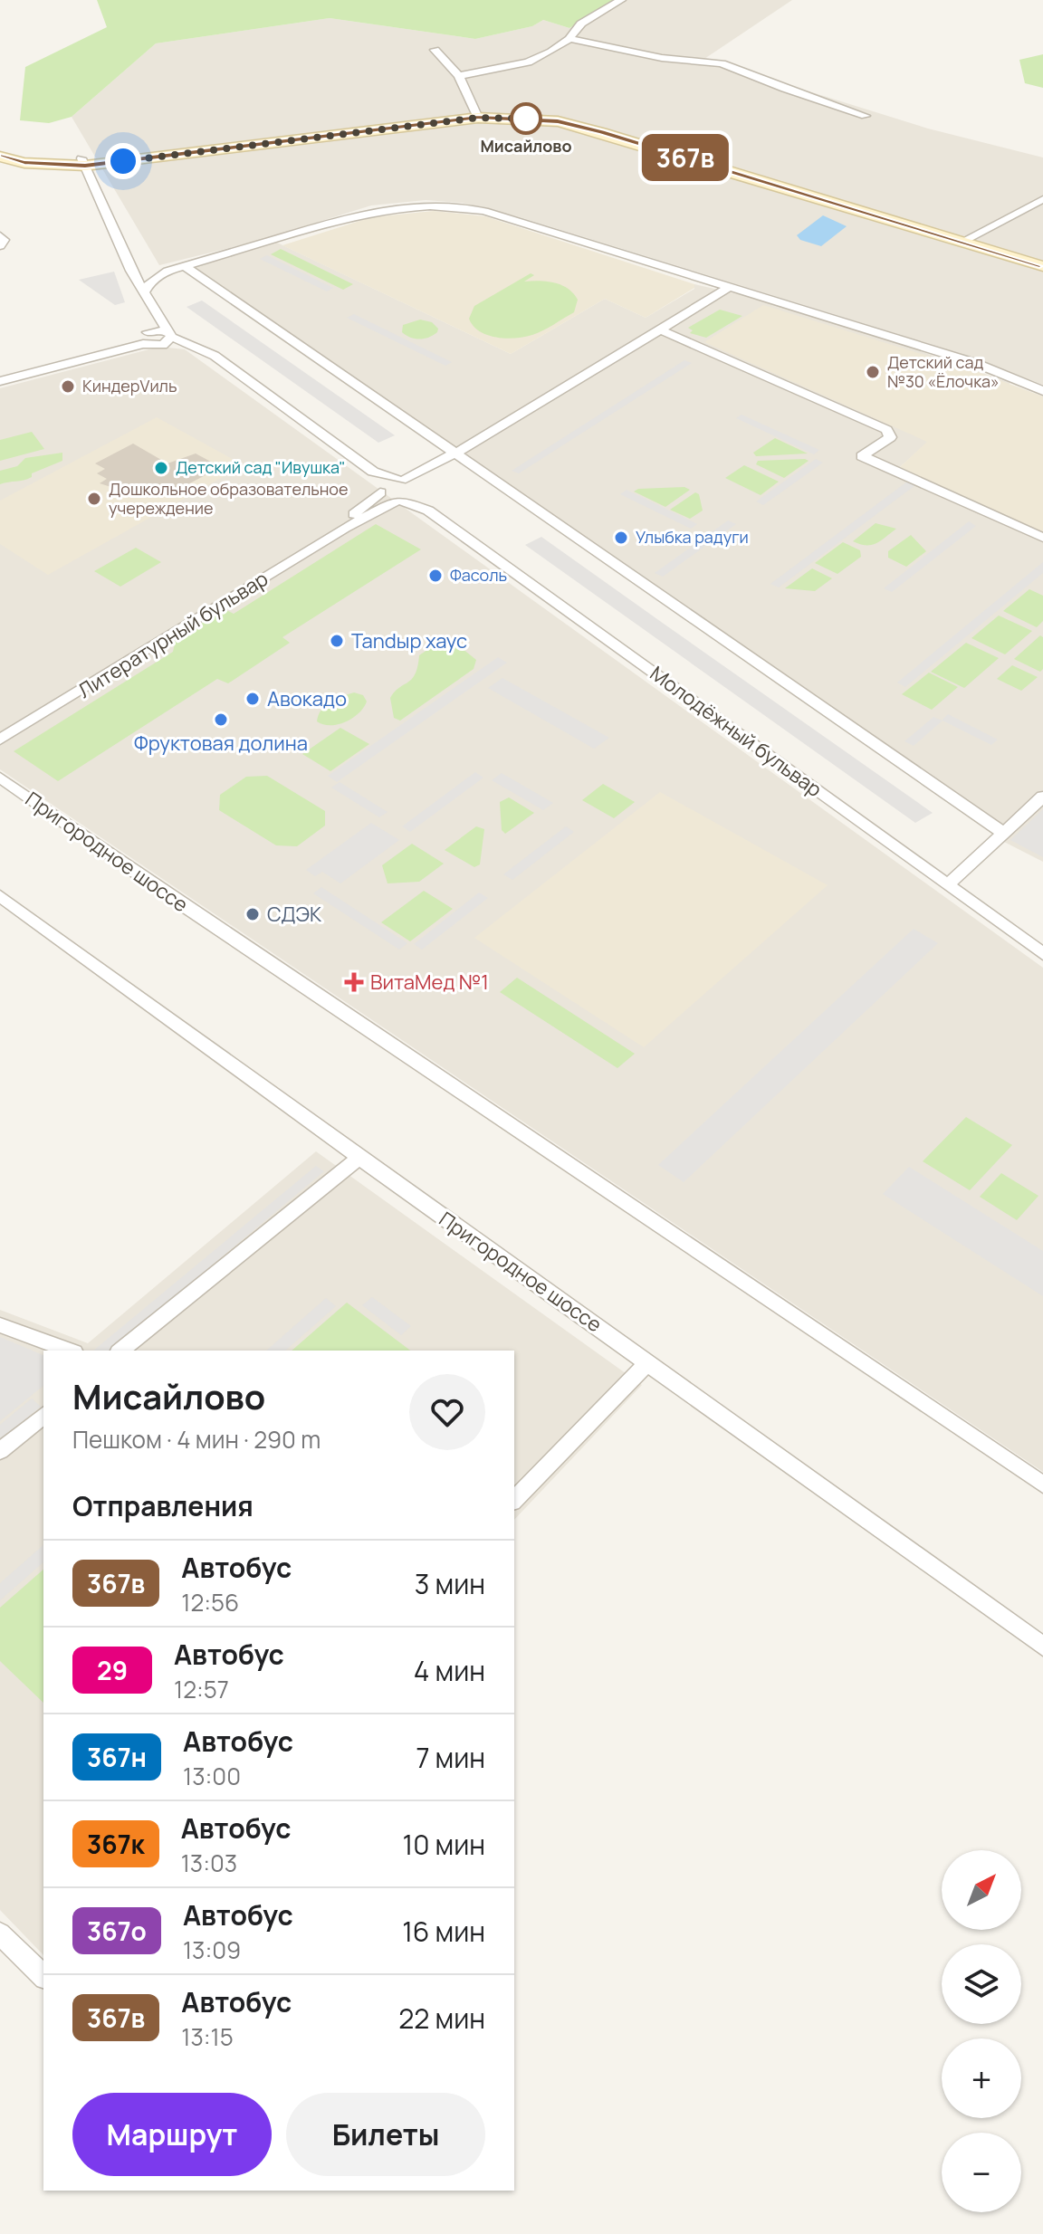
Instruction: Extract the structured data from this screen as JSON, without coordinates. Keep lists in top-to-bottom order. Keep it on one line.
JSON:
{"streets":{"street":["Литературный бульвар","Молодёжный бульвар","Пригородное шоссе"]},"crossings":[["Литературный бульвар","Молодёжный бульвар"]],"places":{"other":["Мисайлово","Детский сад №30 «Ёлочка»","КиндерVиль","Детский сад \"Ивушка\"","Дошкольное образовательное учереждение","Улыбка радуги","Фасоль","Tandыр хаус","Авокадо","Фруктовая долина","СДЭК"],"health":["ВитаМед №1"]},"lines":["bus line 367в"],"north":"top right","page":{"on_map":"367в","heading":[["Мисайлово","Пешком · 4 мин · 290 m"],"Отправления"],"list":[{"mark":"367в","name":"Автобус","note":"12:56","value":"3 мин"},{"mark":"29","name":"Автобус","note":"12:57","value":"4 мин"},{"mark":"367н","name":"Автобус","note":"13:00","value":"7 мин"},{"mark":"367к","name":"Автобус","note":"13:03","value":"10 мин"},{"mark":"367о","name":"Автобус","note":"13:09","value":"16 мин"},{"mark":"367в","name":"Автобус","note":"13:15","value":"22 мин"}],"map_buttons":["+","−"],"buttons":["Маршрут","Билеты"]}}
